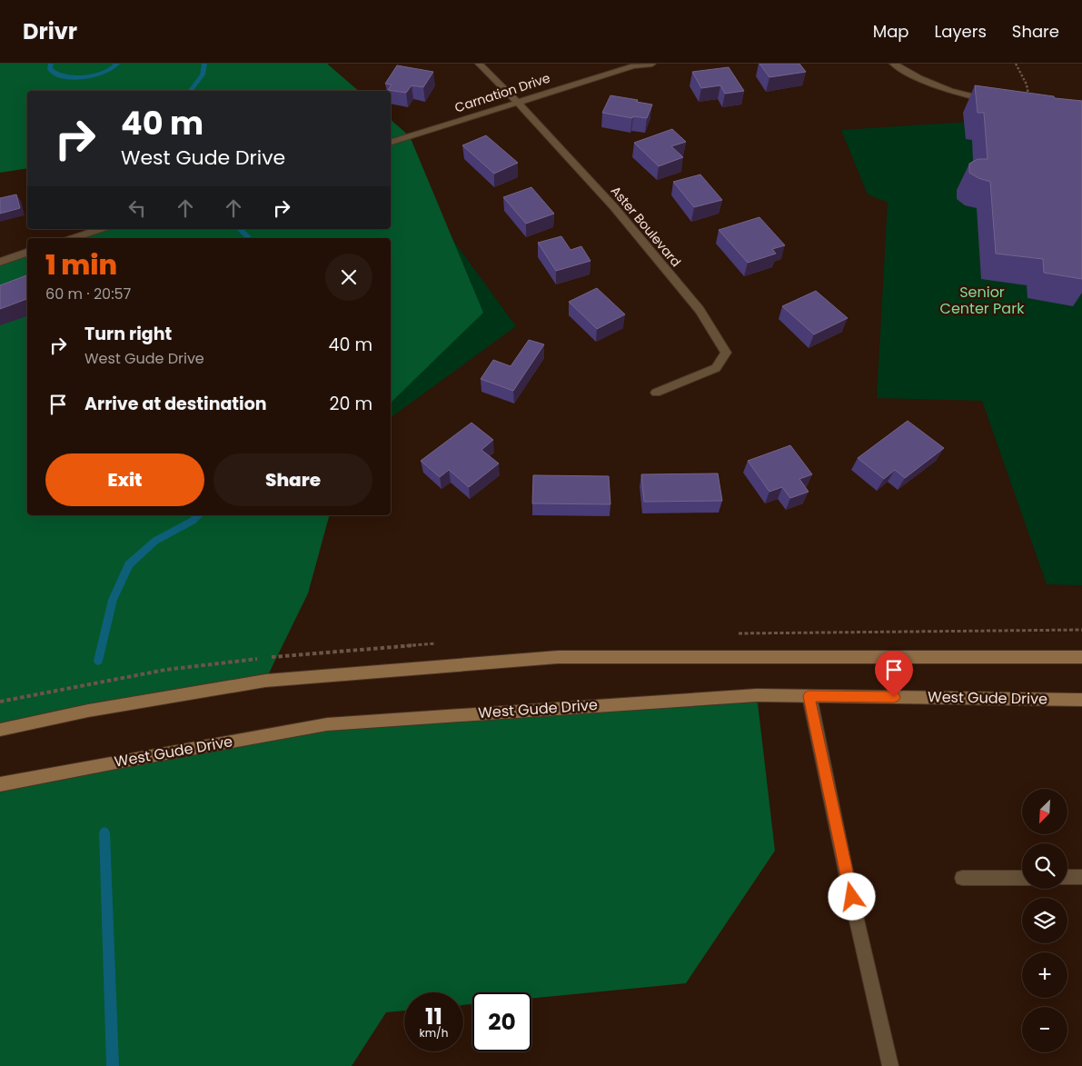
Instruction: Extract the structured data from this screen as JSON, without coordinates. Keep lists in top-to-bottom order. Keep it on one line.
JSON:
{"streets":{"main road":["West Gude Drive"],"street":["Carnation Drive","Aster Boulevard"]},"crossings":[["Carnation Drive","Aster Boulevard"]],"parks":["Senior Center Park"],"north":"bottom left","page":{"header":"Drivr","nav":["Map","Layers","Share"],"turn":["40 m","West Gude Drive"],"heading":["1 min","60 m · 20:57"],"list":[{"name":"Turn right","note":"West Gude Drive","value":"40 m"},{"name":"Arrive at destination","value":"20 m"}],"buttons":["Exit","Share"],"map_buttons":["+","−"],"speed":"11 km/h","limit":"20"}}
